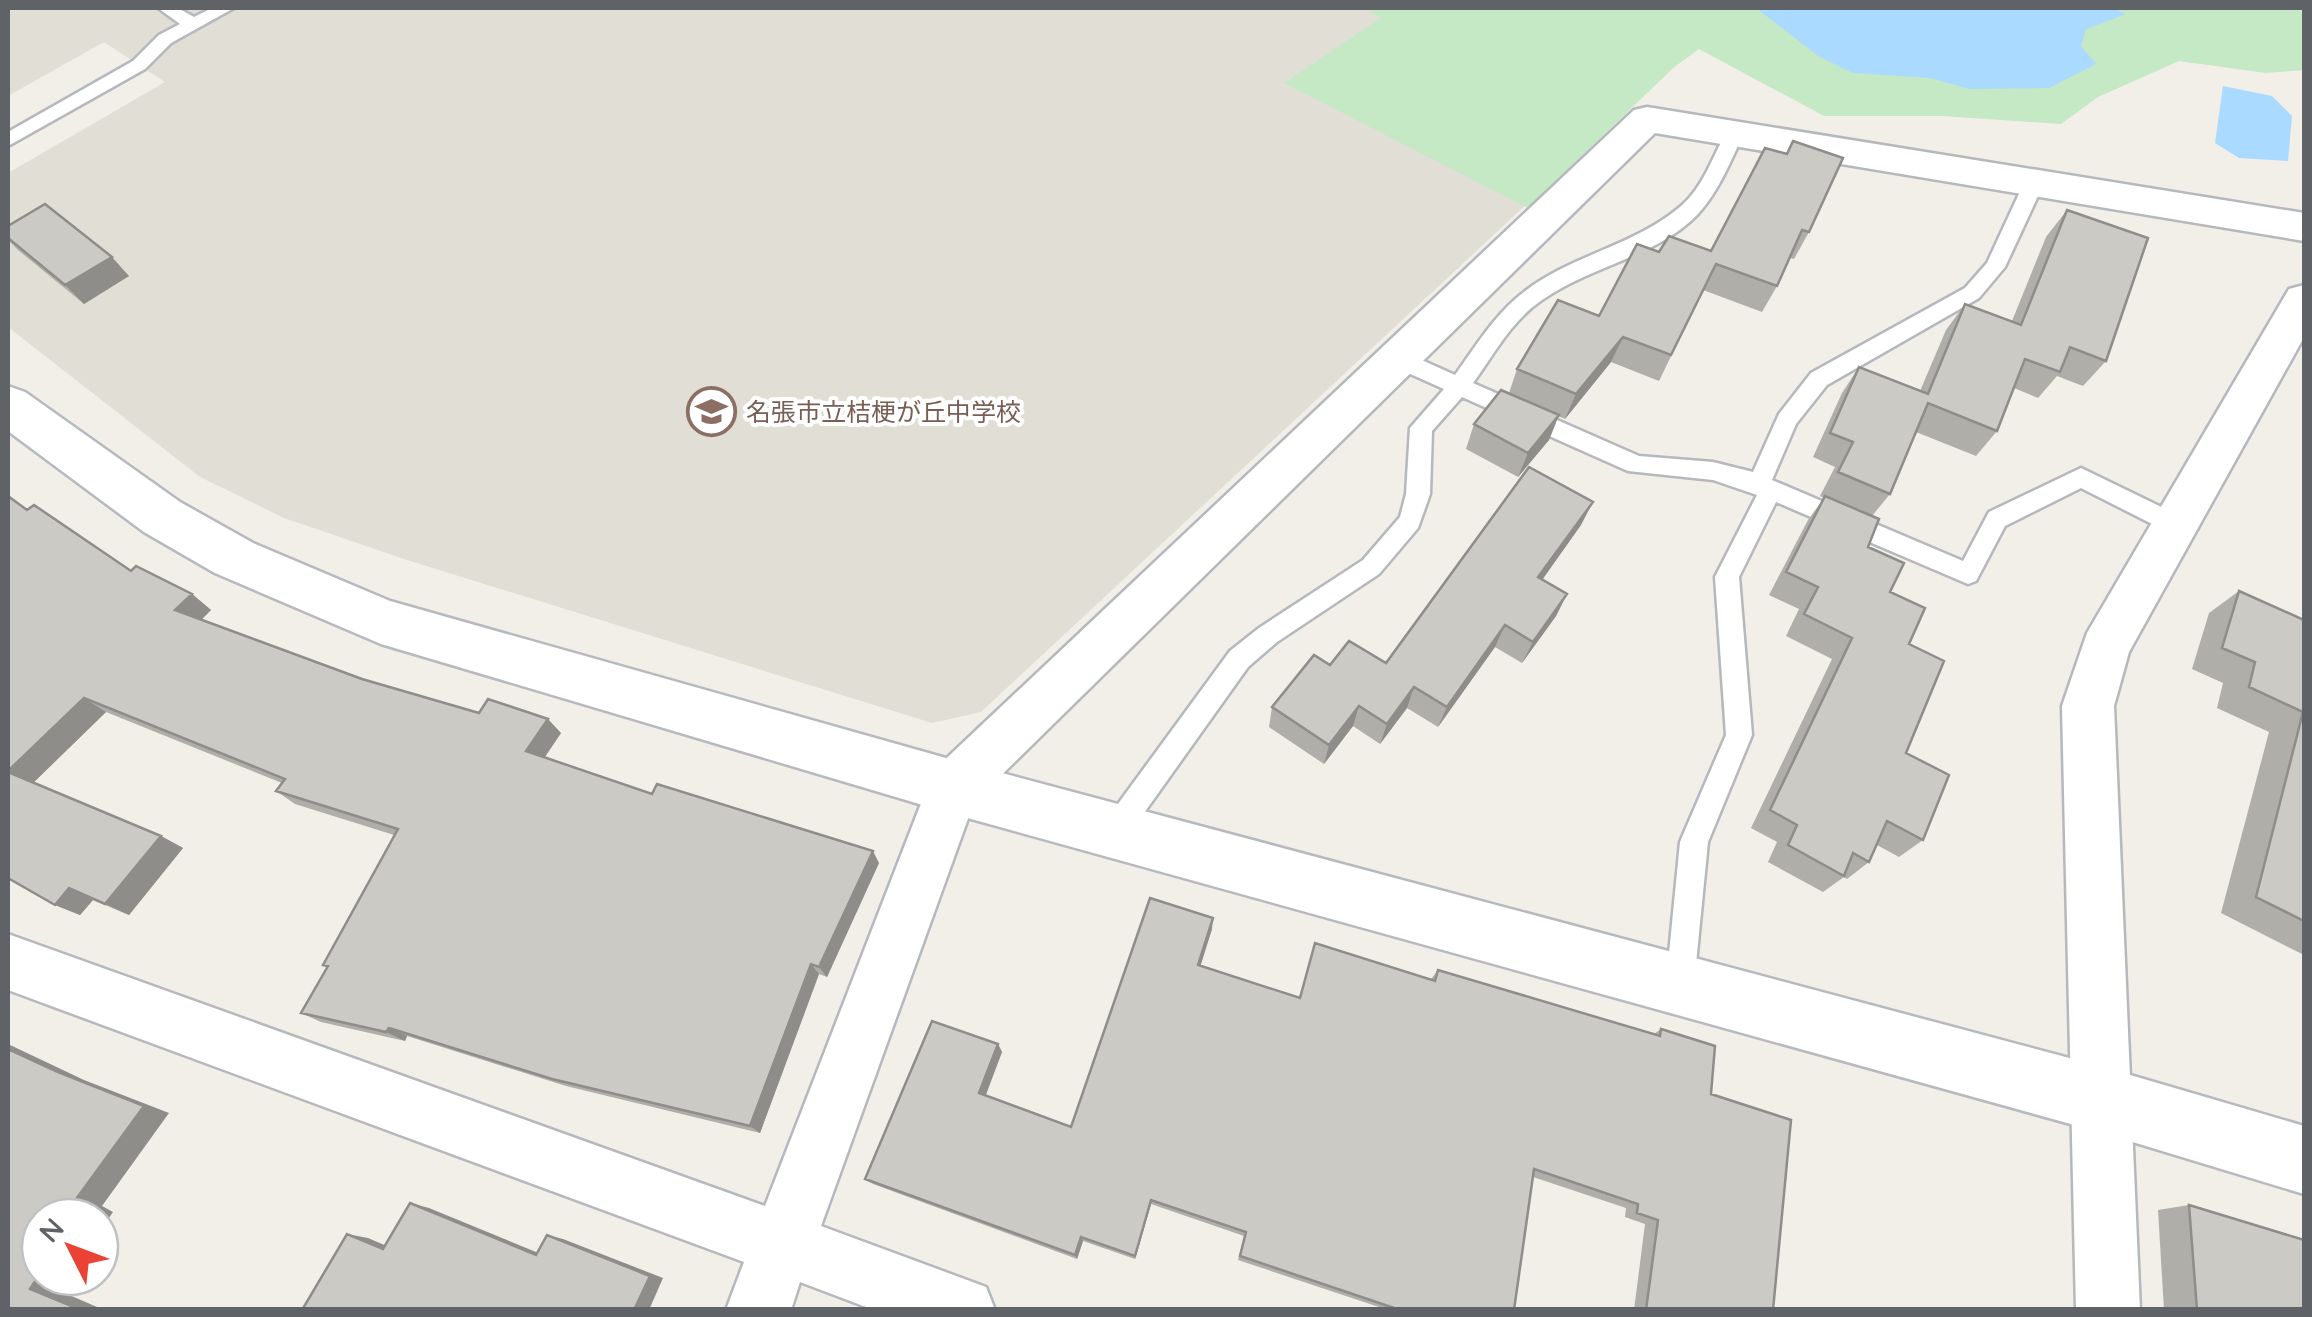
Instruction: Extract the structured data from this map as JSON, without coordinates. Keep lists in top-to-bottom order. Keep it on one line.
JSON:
{"places":{"school or university":["名張市立桔梗が丘中学校"]},"north":"top left"}
